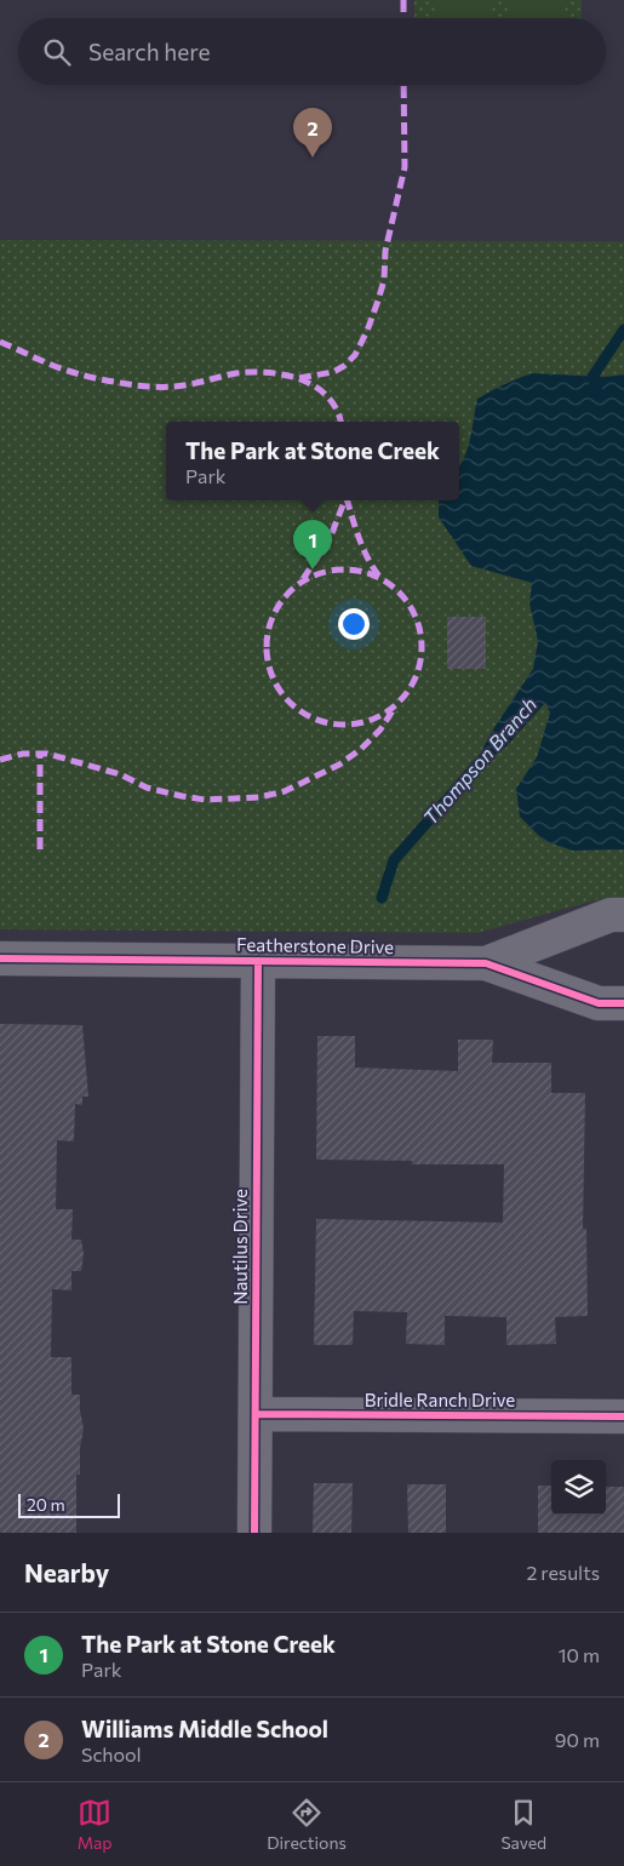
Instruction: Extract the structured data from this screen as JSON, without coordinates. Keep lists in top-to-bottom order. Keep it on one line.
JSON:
{"streets":{"street":["Featherstone Drive","Nautilus Drive","Bridle Ranch Drive"]},"crossings":[["Featherstone Drive","Nautilus Drive"],["Nautilus Drive","Bridle Ranch Drive"]],"water":["Thompson Branch"],"scale_bar":"20 m","page":{"search":"Search here","pins":["2","1"],"popup":["The Park at Stone Creek","Park"],"scale":"20 m","heading":["Nearby","2 results"],"list":[{"mark":"1","name":"The Park at Stone Creek","note":"Park","value":"10 m"},{"mark":"2","name":"Williams Middle School","note":"School","value":"90 m"}],"nav":["Map","Directions","Saved"]}}
